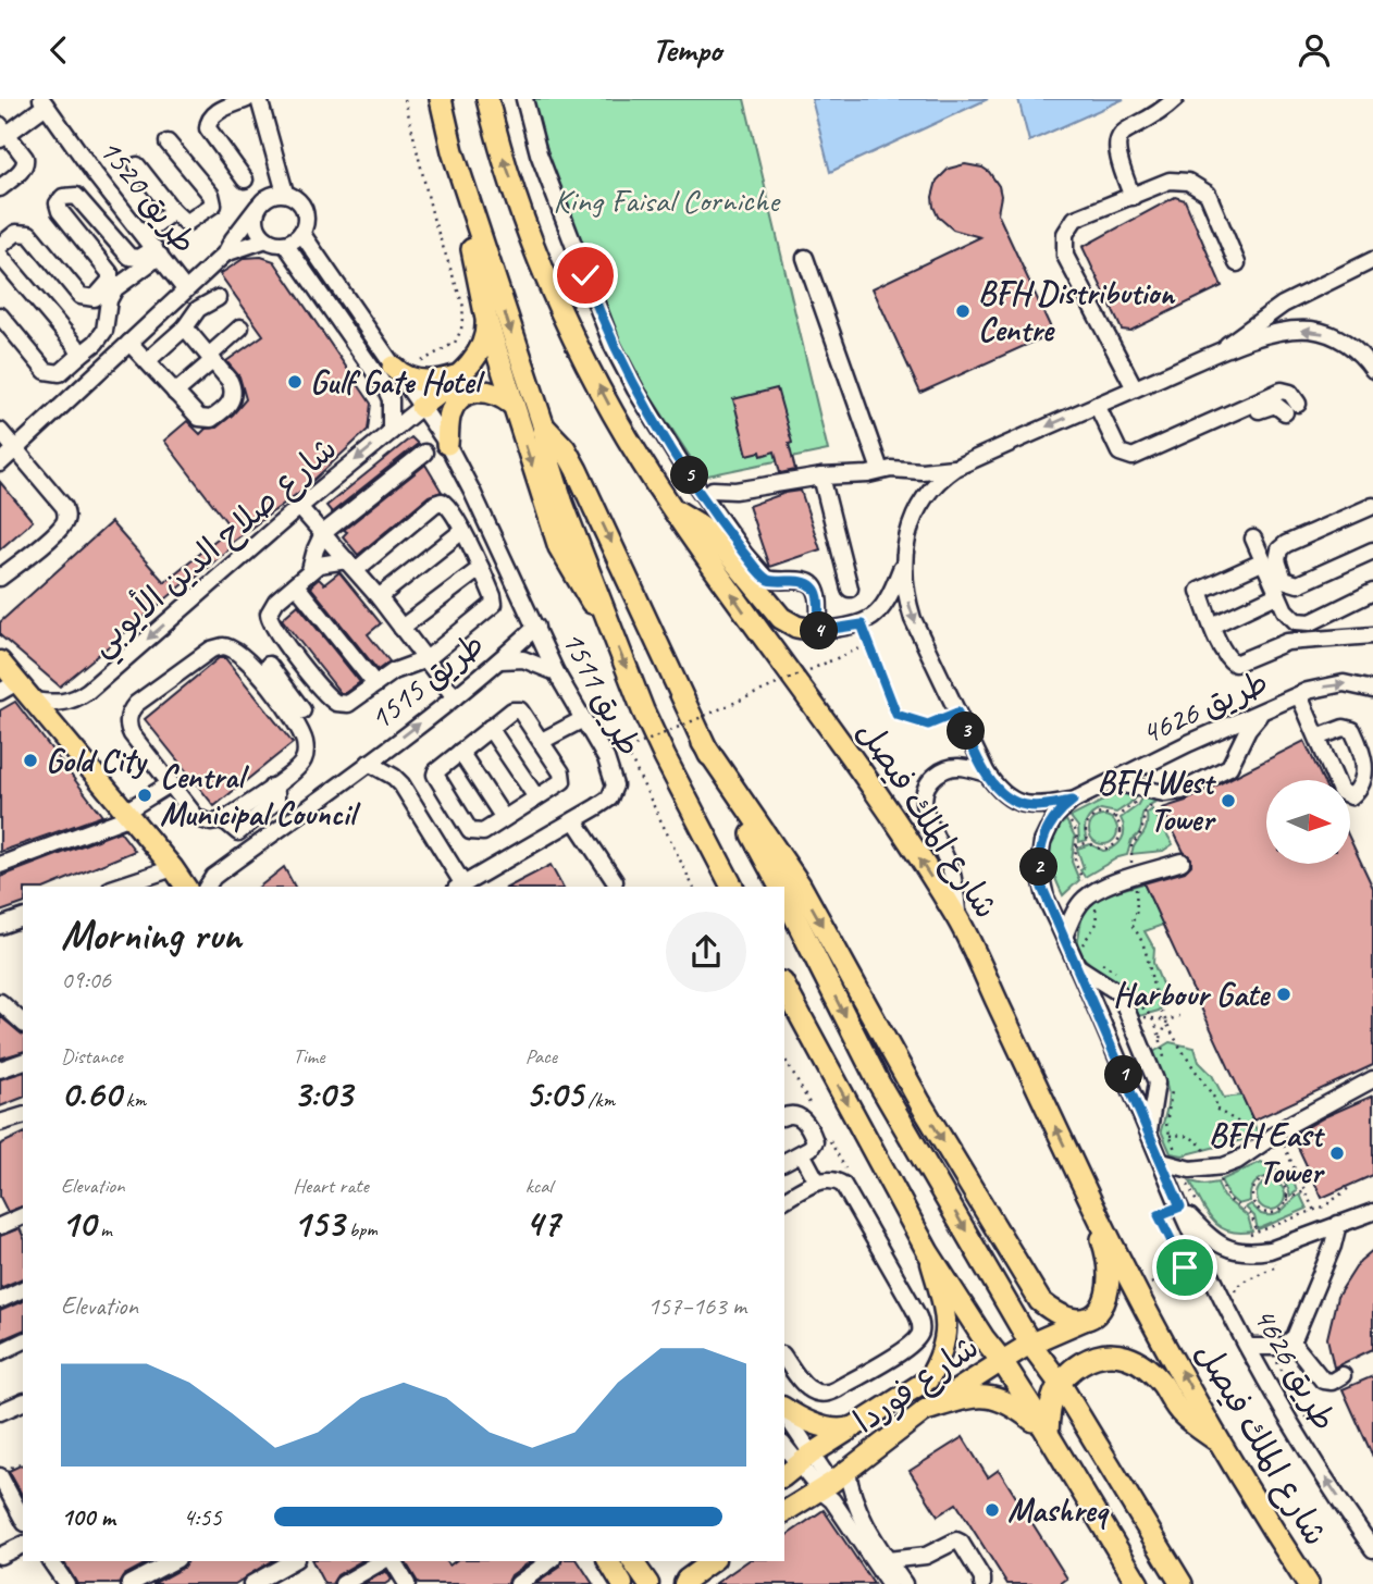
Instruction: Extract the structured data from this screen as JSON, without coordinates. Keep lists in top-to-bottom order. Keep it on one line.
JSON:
{"streets":{"highway":["شارع الملك فيصل"],"main road":["شارع فوردا"],"street":["طريق 1520","شارع صلاح الدين الأيوبي","طريق 1515","طريق 1511","طريق 4626"]},"crossings":[["طريق 1520","طريق 1511"],["شارع صلاح الدين الأيوبي","طريق 1511"],["طريق 1515","طريق 1511"]],"parks":["King Faisal Corniche"],"places":["BFH Distribution Centre","Gulf Gate Hotel","Gold City","Central Municipal Council","BFH West Tower","Harbour Gate","BFH East Tower","Mashreq"],"north":"right","page":{"header":"Tempo","pins":["5","4","3","2","1"],"heading":["Morning run","09:06"],"stats":[["Distance","0.60 km"],["Time","3:03"],["Pace","5:05 /km"],["Elevation","10 m"],["Heart rate","153 bpm"],["kcal","47"]],"chart":["Elevation","157–163 m"],"list":[{"name":"100 m","note":"4:55"}]}}
